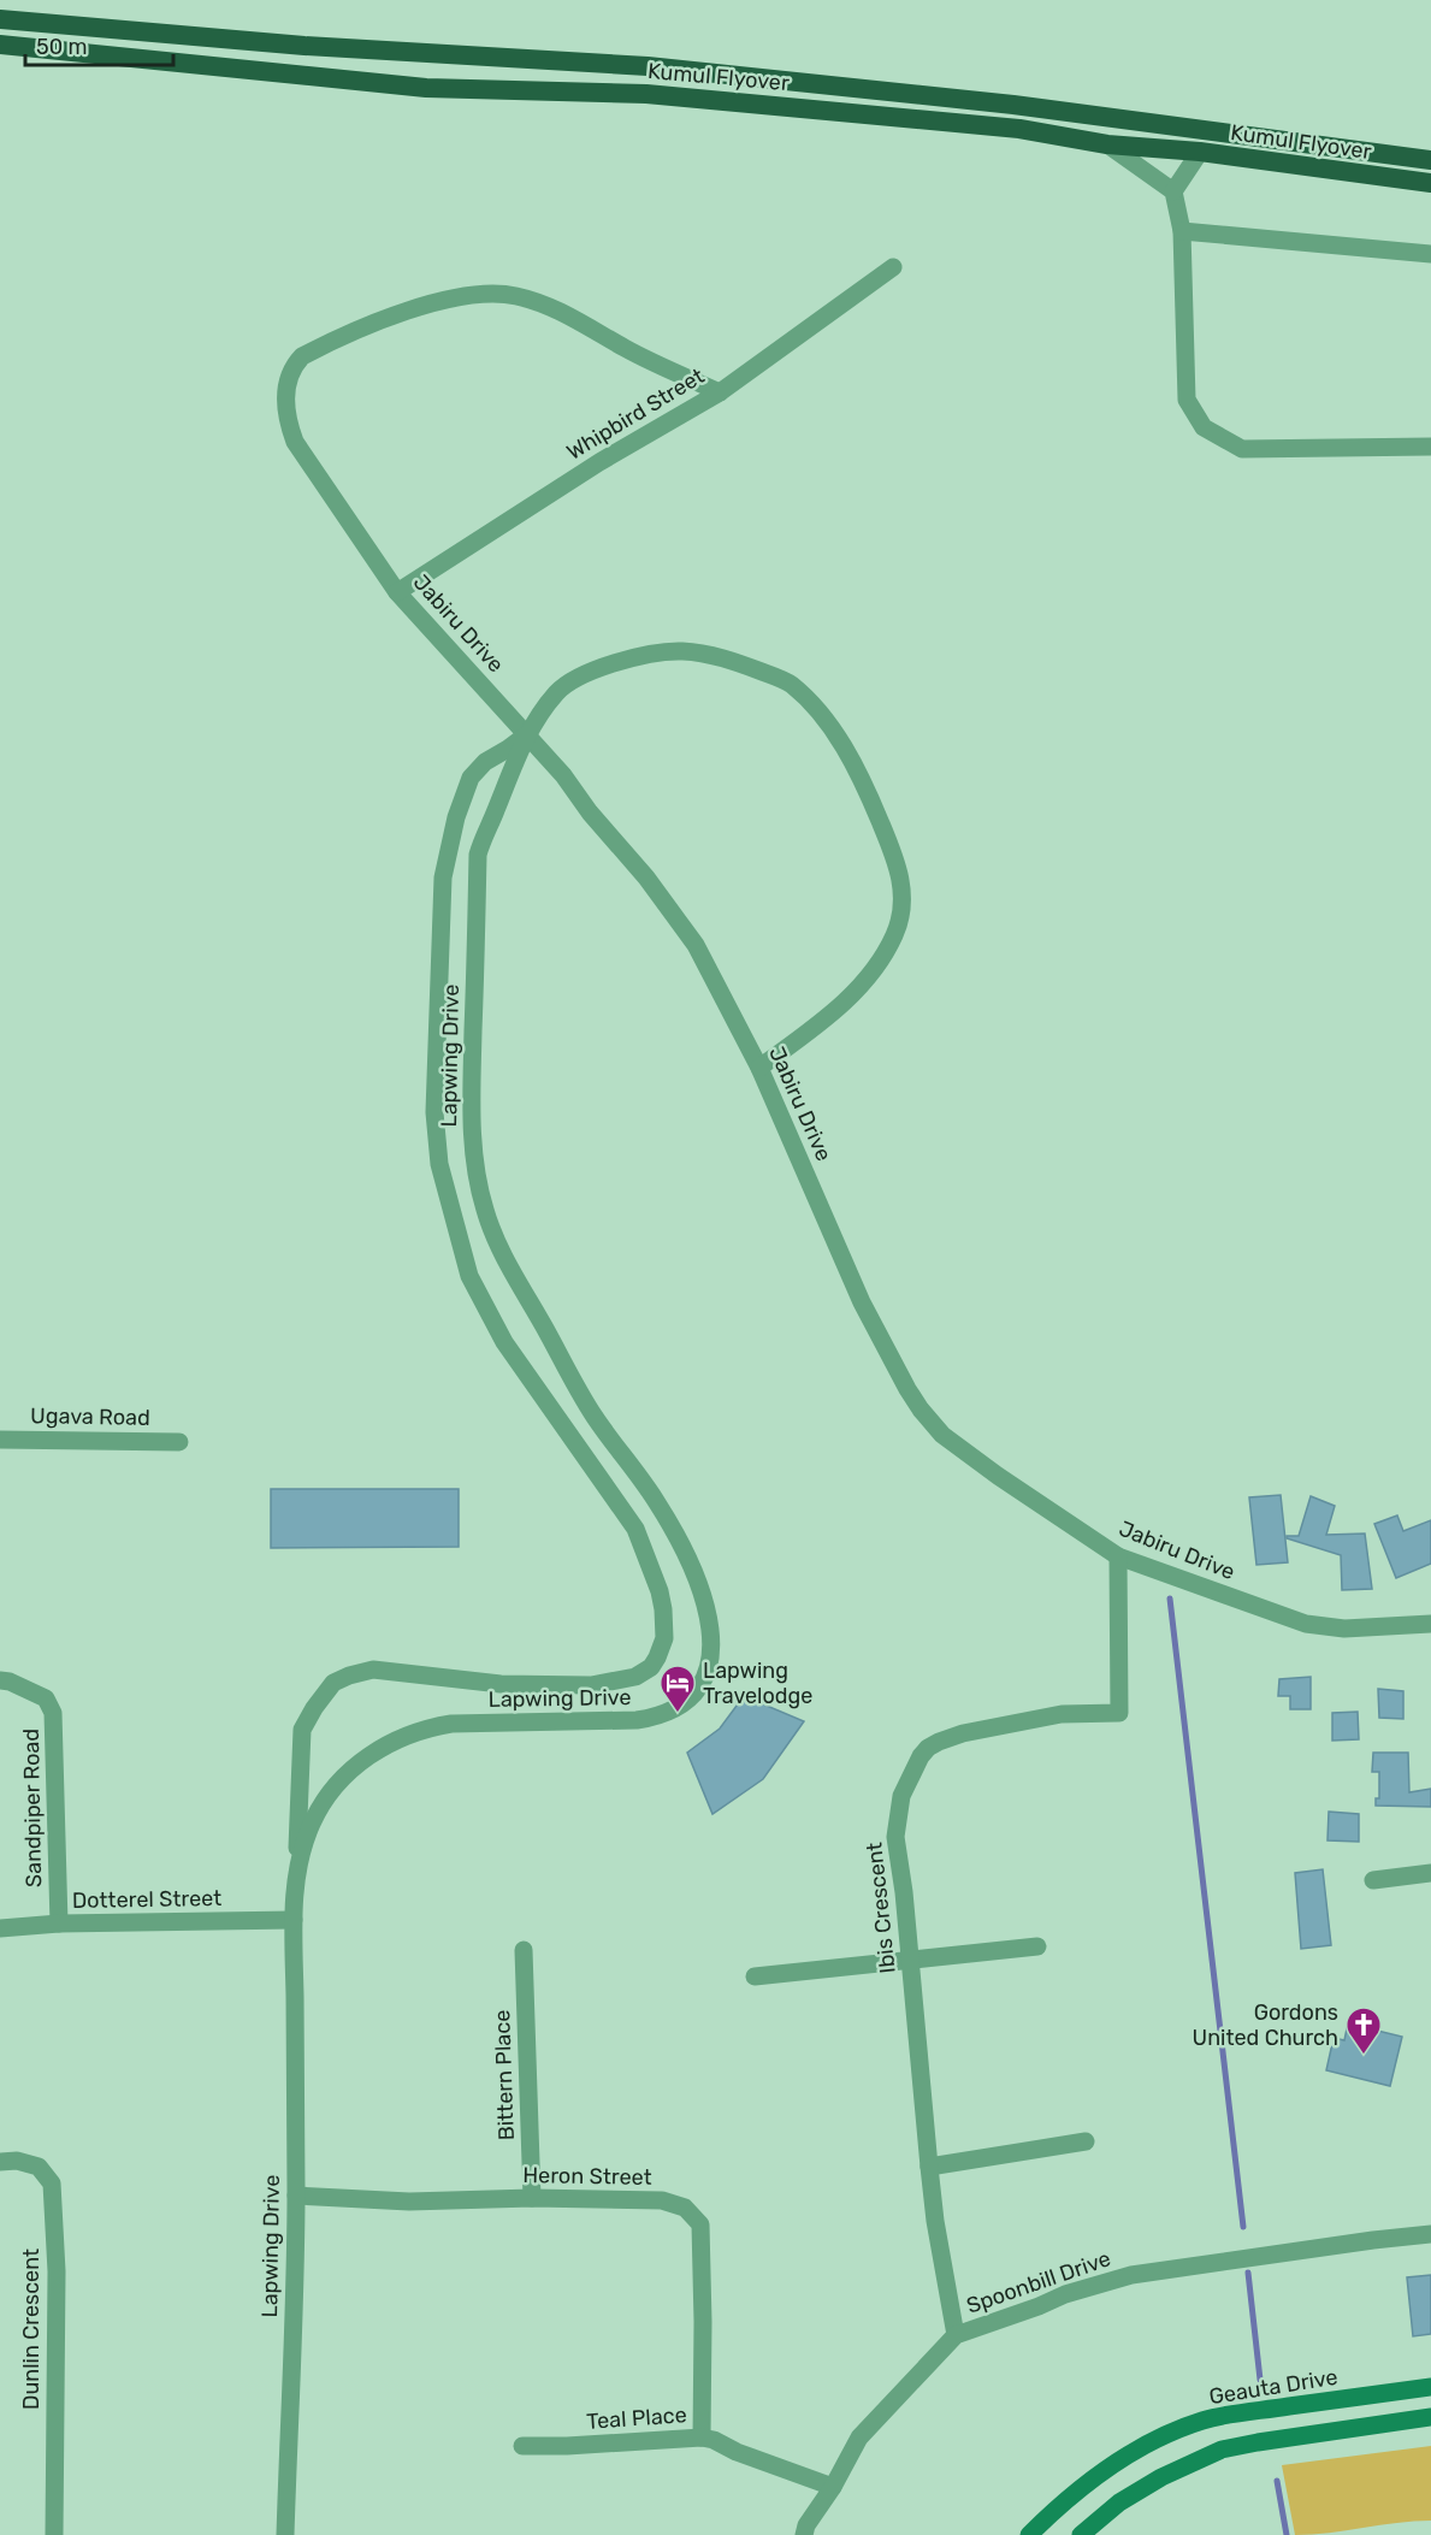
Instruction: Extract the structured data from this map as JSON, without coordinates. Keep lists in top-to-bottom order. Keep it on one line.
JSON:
{"streets":{"highway":["Kumul Flyover"],"main road":["Geauta Drive"],"street":["Whipbird Street","Jabiru Drive","Lapwing Drive","Ugava Road","Sandpiper Road","Dotterel Street","Ibis Crescent","Bittern Place","Heron Street","Spoonbill Drive","Dunlin Crescent","Teal Place"]},"crossings":[["Whipbird Street","Jabiru Drive"],["Jabiru Drive","Lapwing Drive"],["Jabiru Drive","Ibis Crescent"],["Lapwing Drive","Dotterel Street"],["Lapwing Drive","Heron Street"],["Sandpiper Road","Dotterel Street"],["Ibis Crescent","Spoonbill Drive"],["Bittern Place","Heron Street"],["Heron Street","Teal Place"],["Spoonbill Drive","Teal Place"]],"places":{"hotel":["Lapwing Travelodge"],"church":["Gordons United Church"]},"scale_bar":"50 m"}
